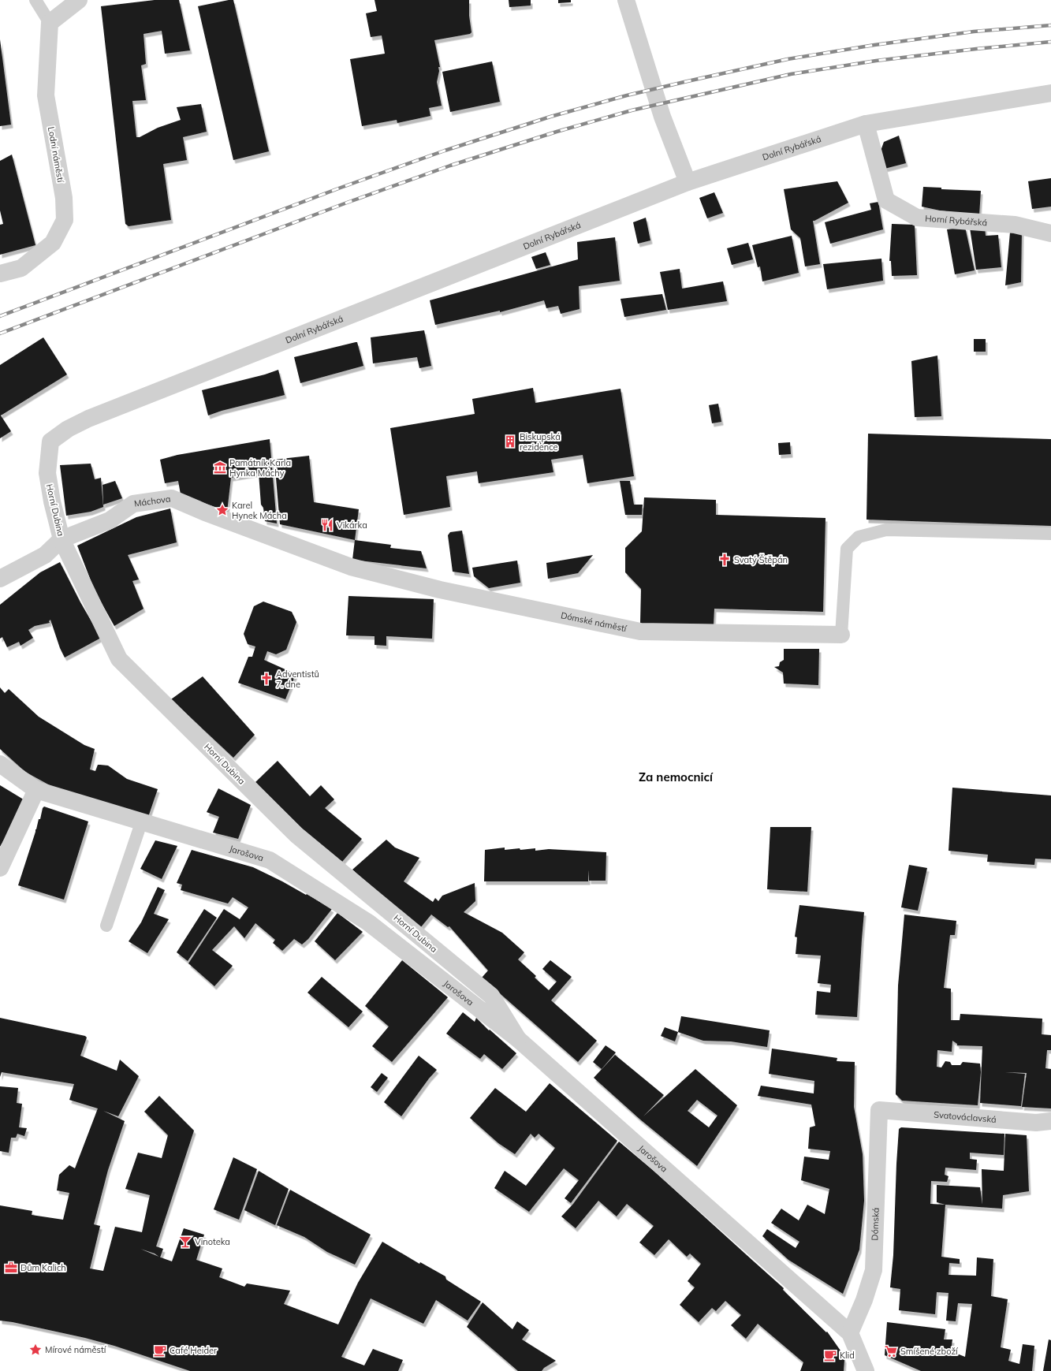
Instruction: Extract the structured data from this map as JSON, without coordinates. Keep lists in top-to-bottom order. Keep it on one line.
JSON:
{"streets":{"street":["Dolní Rybářská","Lodní náměstí","Horní Rybářská","Máchova","Horní Dubina","Dómské náměstí","Jarošova","Svatováclavská","Dómská"]},"crossings":[["Dolní Rybářská","Horní Rybářská"],["Dolní Rybářská","Horní Dubina"],["Máchova","Horní Dubina"],["Máchova","Dómské náměstí"],["Horní Dubina","Jarošova"],["Jarošova","Dómská"],["Svatováclavská","Dómská"]],"districts":["Za nemocnicí"],"places":{"building":["Biskupská rezidence"],"museum":["Památník Karla Hynka Máchy"],"place":["Karel Hynek Mácha","Mírové náměstí"],"restaurant":["Vikárka"],"church":["Svatý Štěpán","Adventistů 7. dne"],"bar":["Vinoteka"],"office":["Dům Kalich"],"cafe":["Café Heider","Klid"],"supermarket":["Smíšené zboží"]}}
